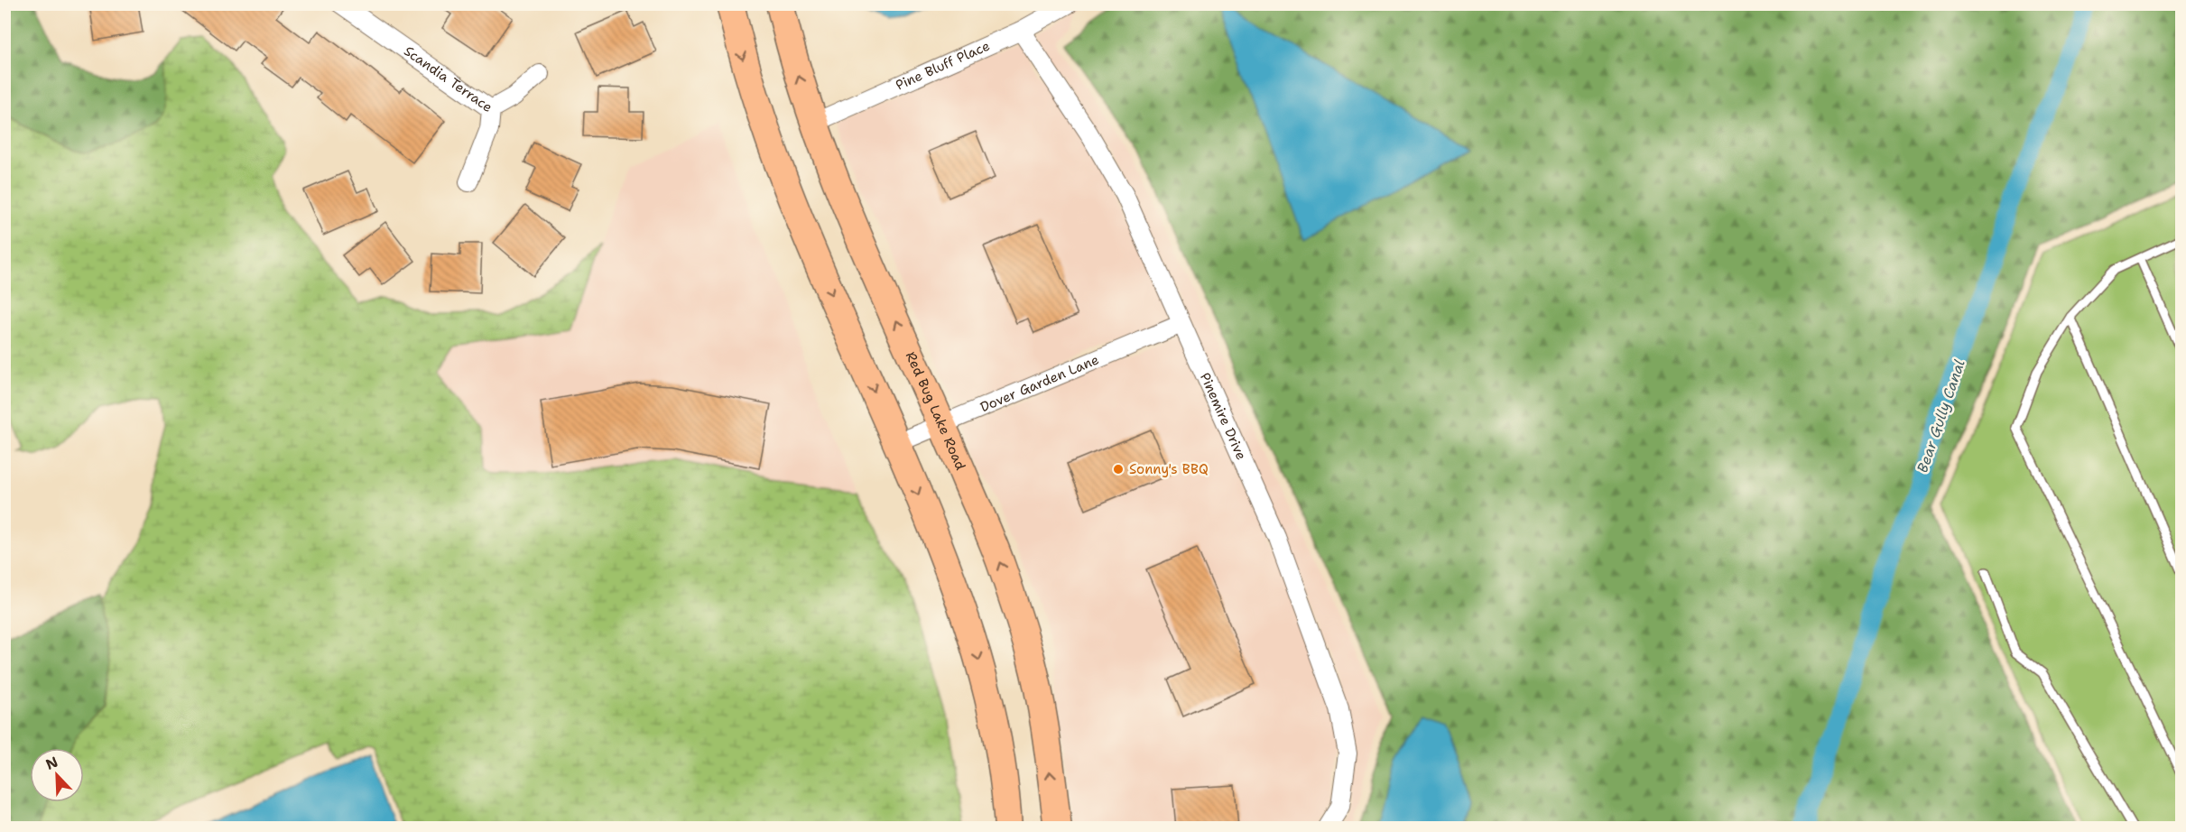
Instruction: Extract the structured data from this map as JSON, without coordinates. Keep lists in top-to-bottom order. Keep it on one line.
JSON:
{"streets":{"main road":["Red Bug Lake Road"],"street":["Pine Bluff Place","Scandia Terrace","Dover Garden Lane","Pinemire Drive"]},"crossings":[["Pine Bluff Place","Red Bug Lake Road"],["Pine Bluff Place","Pinemire Drive"],["Dover Garden Lane","Red Bug Lake Road"],["Dover Garden Lane","Pinemire Drive"]],"water":["Bear Gully Canal"],"places":["Sonny's BBQ"],"north":"top left"}
